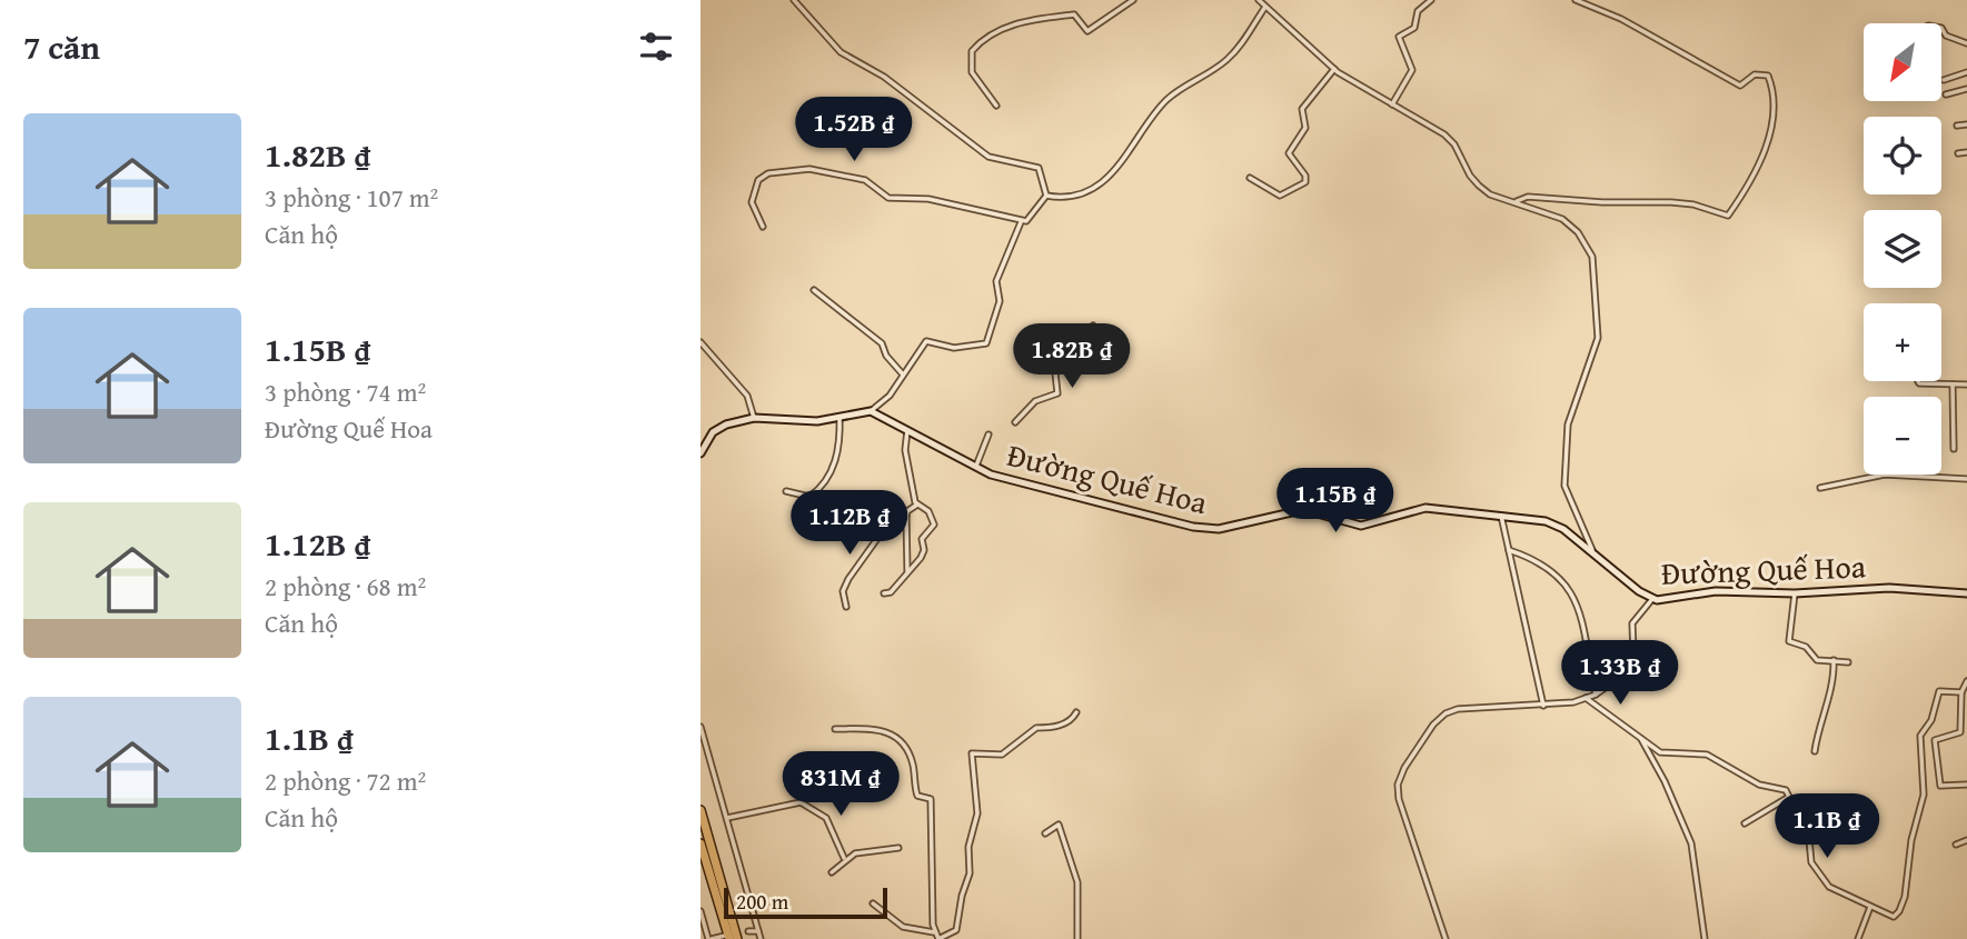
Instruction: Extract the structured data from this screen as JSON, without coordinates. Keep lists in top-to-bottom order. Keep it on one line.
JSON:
{"streets":{"street":["Đường Quế Hoa"]},"scale_bar":"200 m","north":"bottom left","page":{"heading":"7 căn","map_buttons":["+","−"],"list":[{"name":"1.82B ₫","note":"3 phòng · 107 m² · Căn hộ"},{"name":"1.15B ₫","note":"3 phòng · 74 m² · Đường Quế Hoa"},{"name":"1.12B ₫","note":"2 phòng · 68 m² · Căn hộ"},{"name":"1.1B ₫","note":"2 phòng · 72 m² · Căn hộ"}],"price":["1.52B ₫","1.82B ₫","1.15B ₫","1.12B ₫","1.33B ₫","831M ₫","1.1B ₫"],"scale":"200 m"}}
